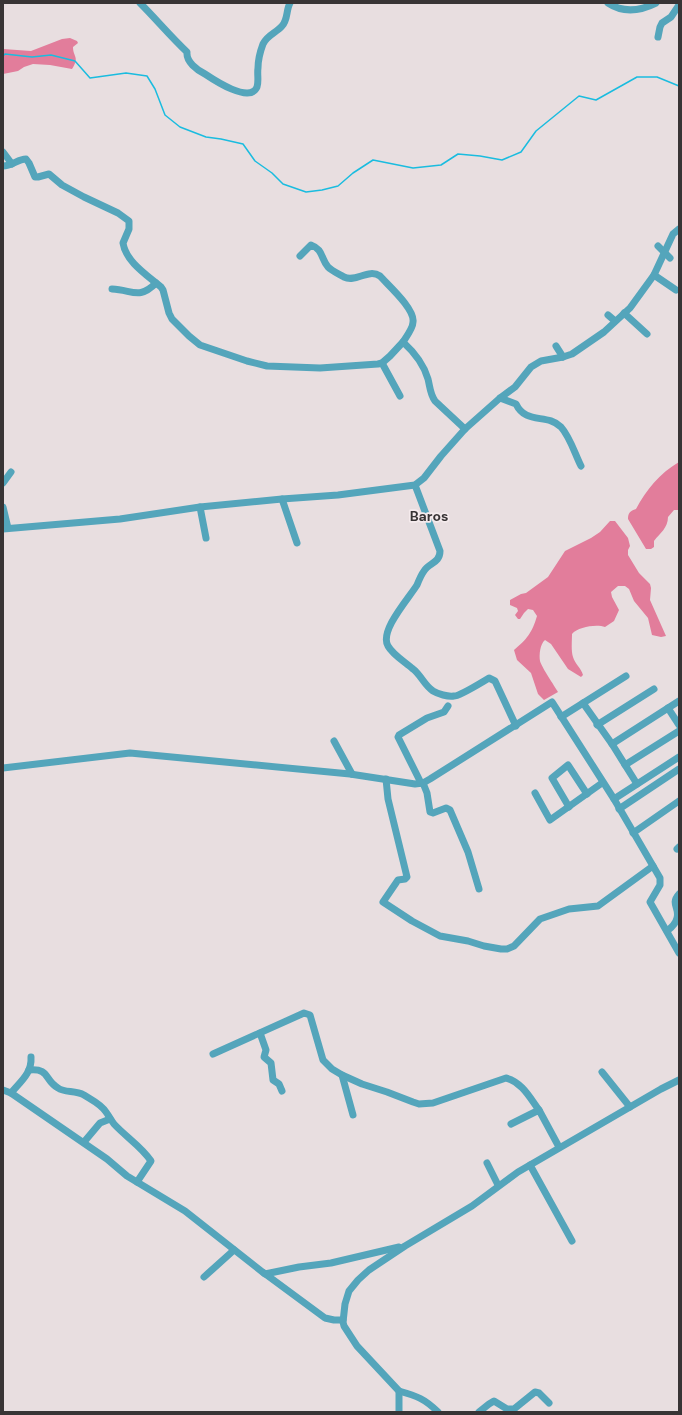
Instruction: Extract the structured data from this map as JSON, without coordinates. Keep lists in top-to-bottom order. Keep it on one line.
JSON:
{"districts":["Baros"]}
